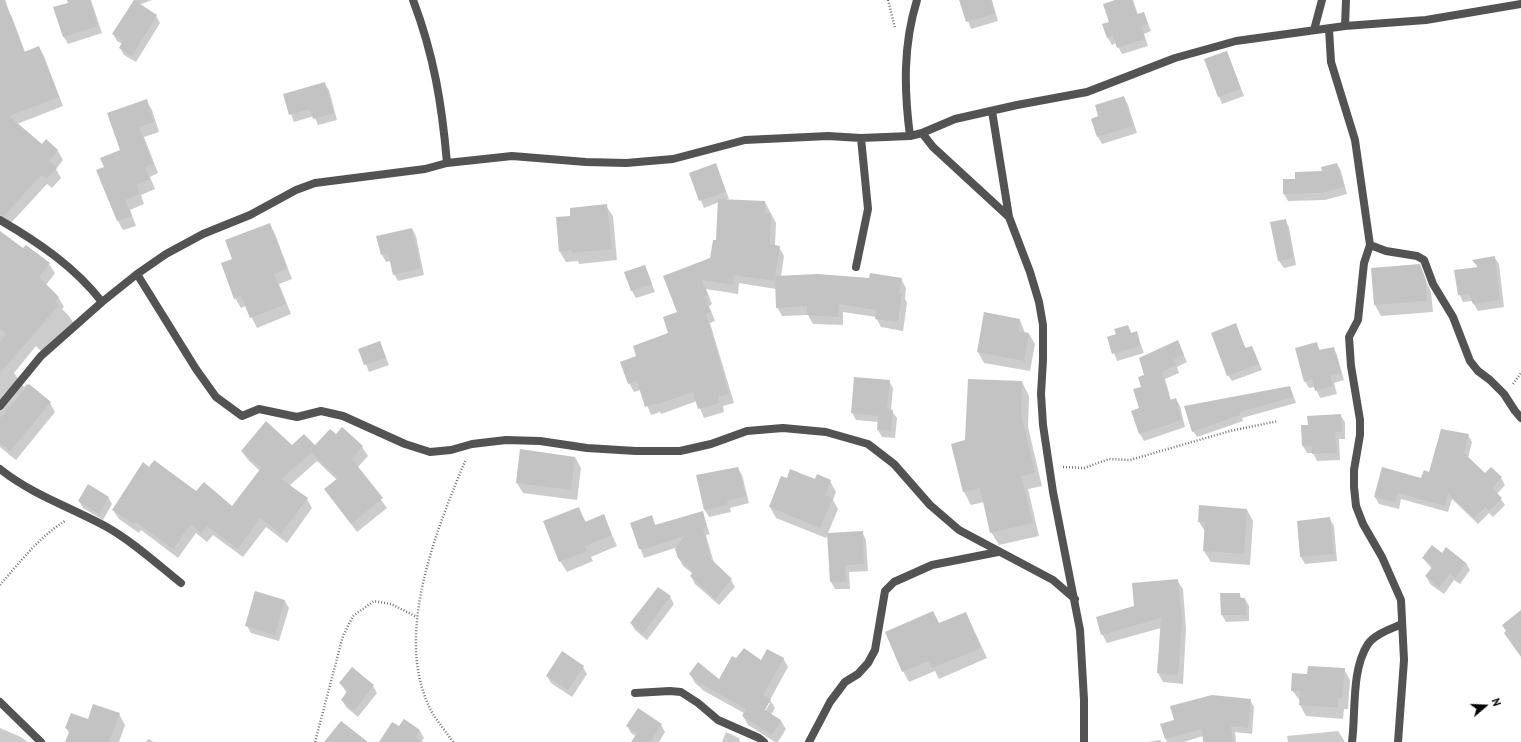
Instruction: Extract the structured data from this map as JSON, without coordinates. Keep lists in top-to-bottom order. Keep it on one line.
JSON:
{"north":"right"}
